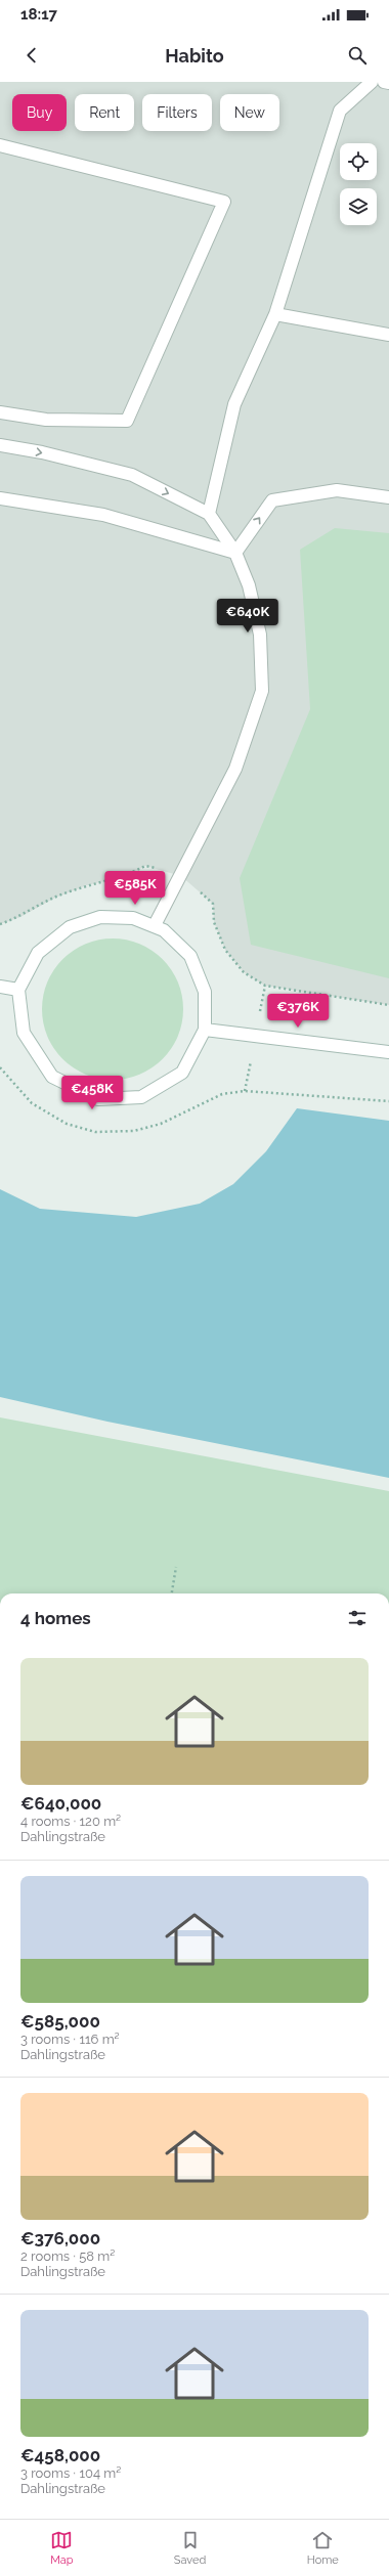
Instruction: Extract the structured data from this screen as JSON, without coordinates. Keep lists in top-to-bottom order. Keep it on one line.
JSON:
{"page":{"status":"18:17","header":"Habito","chip":["Buy","Rent","Filters","New"],"price":["€640K","€585K","€376K","€458K"],"heading":"4 homes","list":[{"name":"€640,000","note":"4 rooms · 120 m² · Dahlingstraße"},{"name":"€585,000","note":"3 rooms · 116 m² · Dahlingstraße"},{"name":"€376,000","note":"2 rooms · 58 m² · Dahlingstraße"},{"name":"€458,000","note":"3 rooms · 104 m² · Dahlingstraße"}],"tabs":["Map","Saved","Home"]}}
